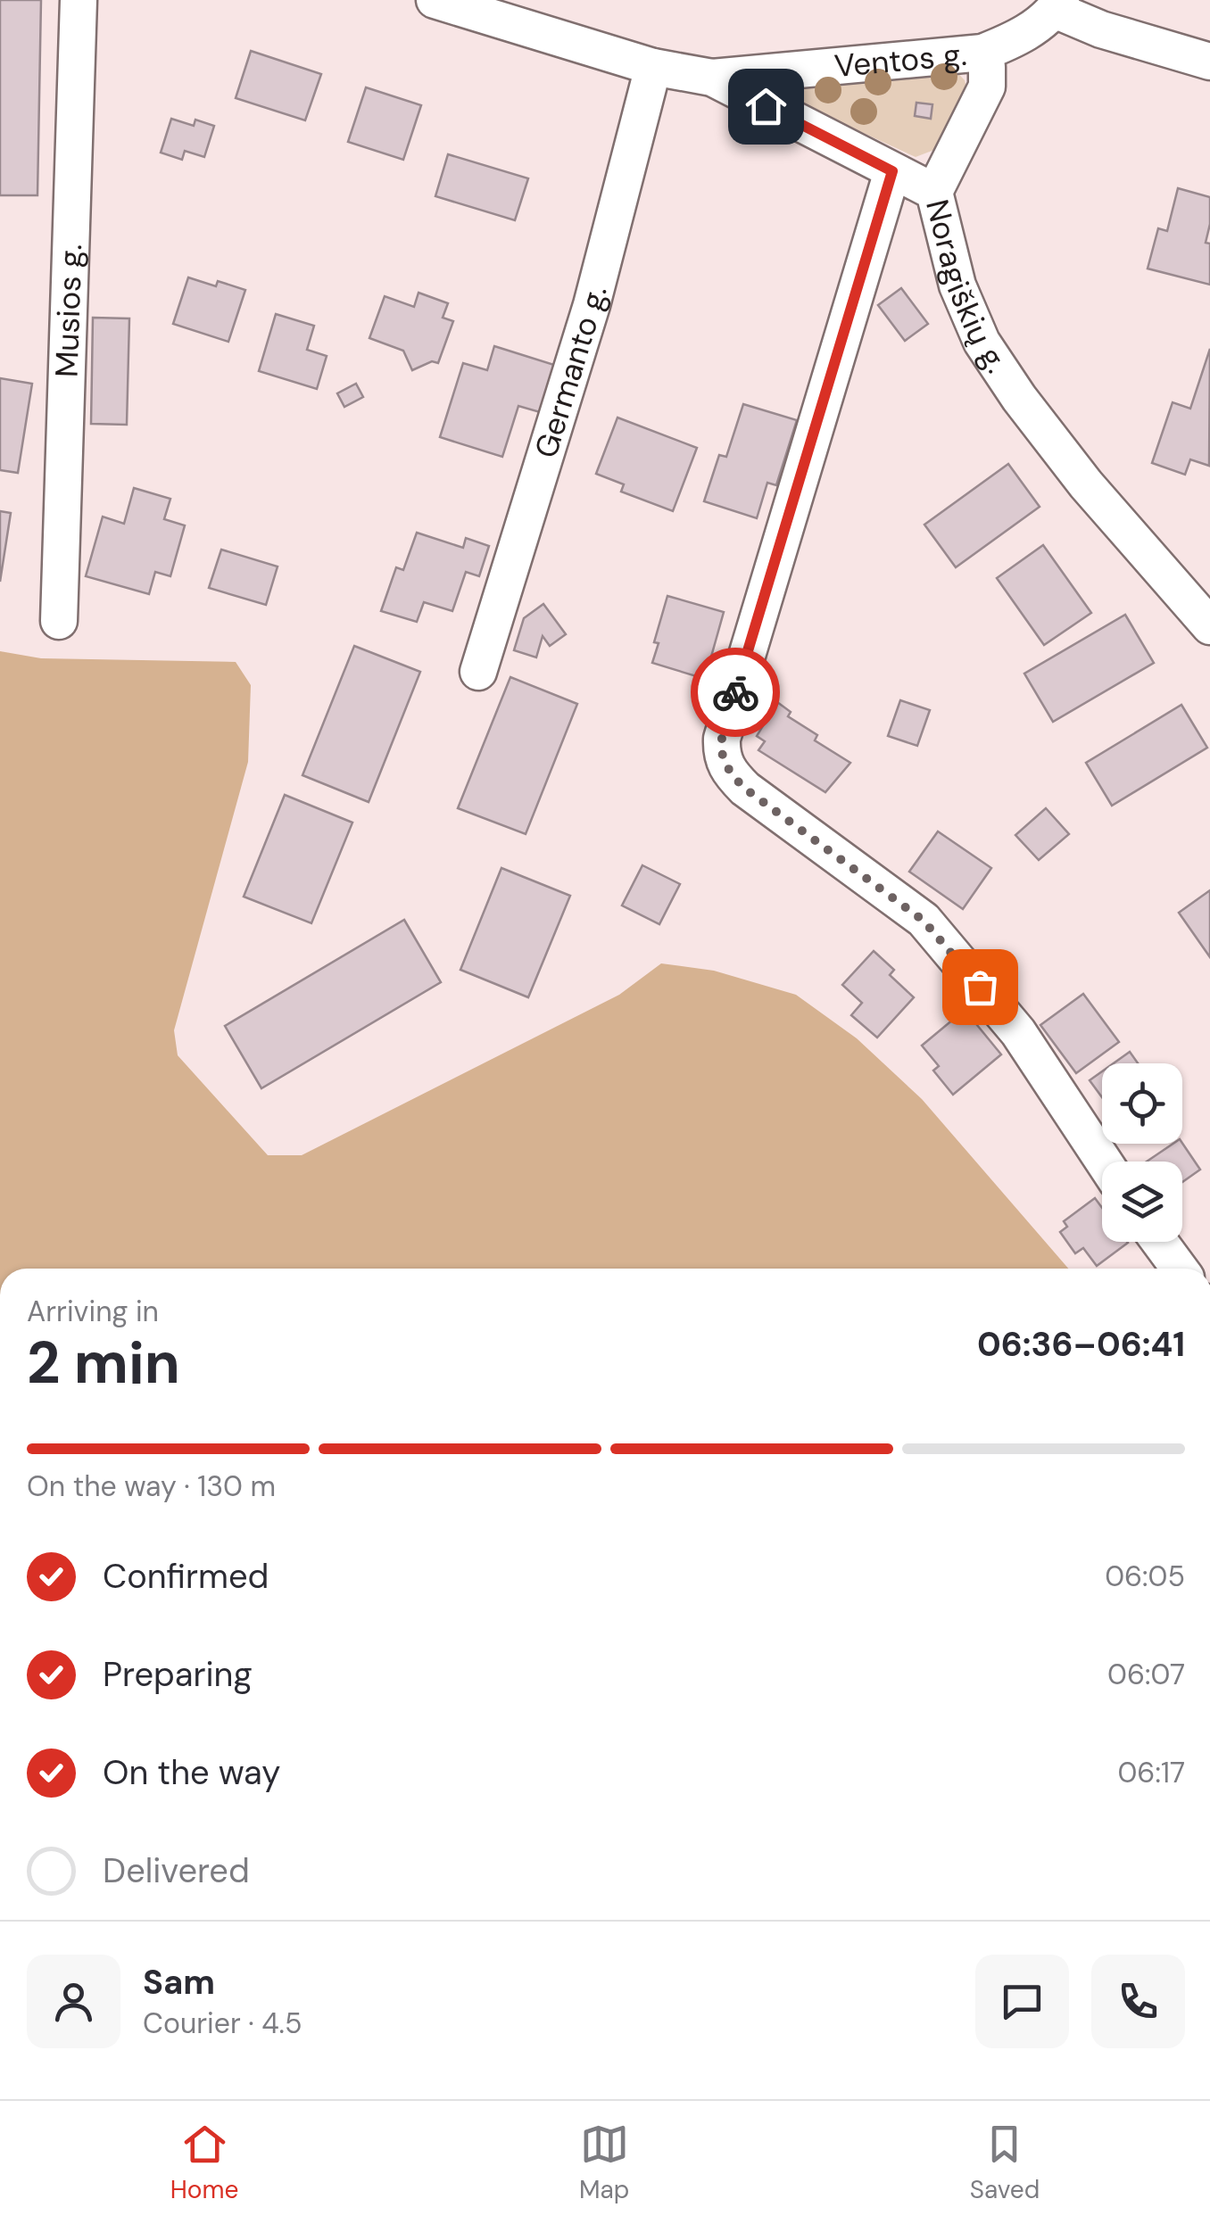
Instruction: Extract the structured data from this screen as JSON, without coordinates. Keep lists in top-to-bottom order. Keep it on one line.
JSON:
{"streets":{"street":["Ventos g.","Noragiškių g.","Musios g.","Germanto g."]},"crossings":[["Ventos g.","Noragiškių g."],["Noragiškių g.","Germanto g."]],"page":{"heading":["2 min","Arriving in","06:36–06:41"],"panel":["Sam","Courier · 4.5"],"bar":"On the way · 130 m","list":[["Confirmed","06:05"],["Preparing","06:07"],["On the way","06:17"],"Delivered"],"tabs":["Home","Map","Saved"]}}
